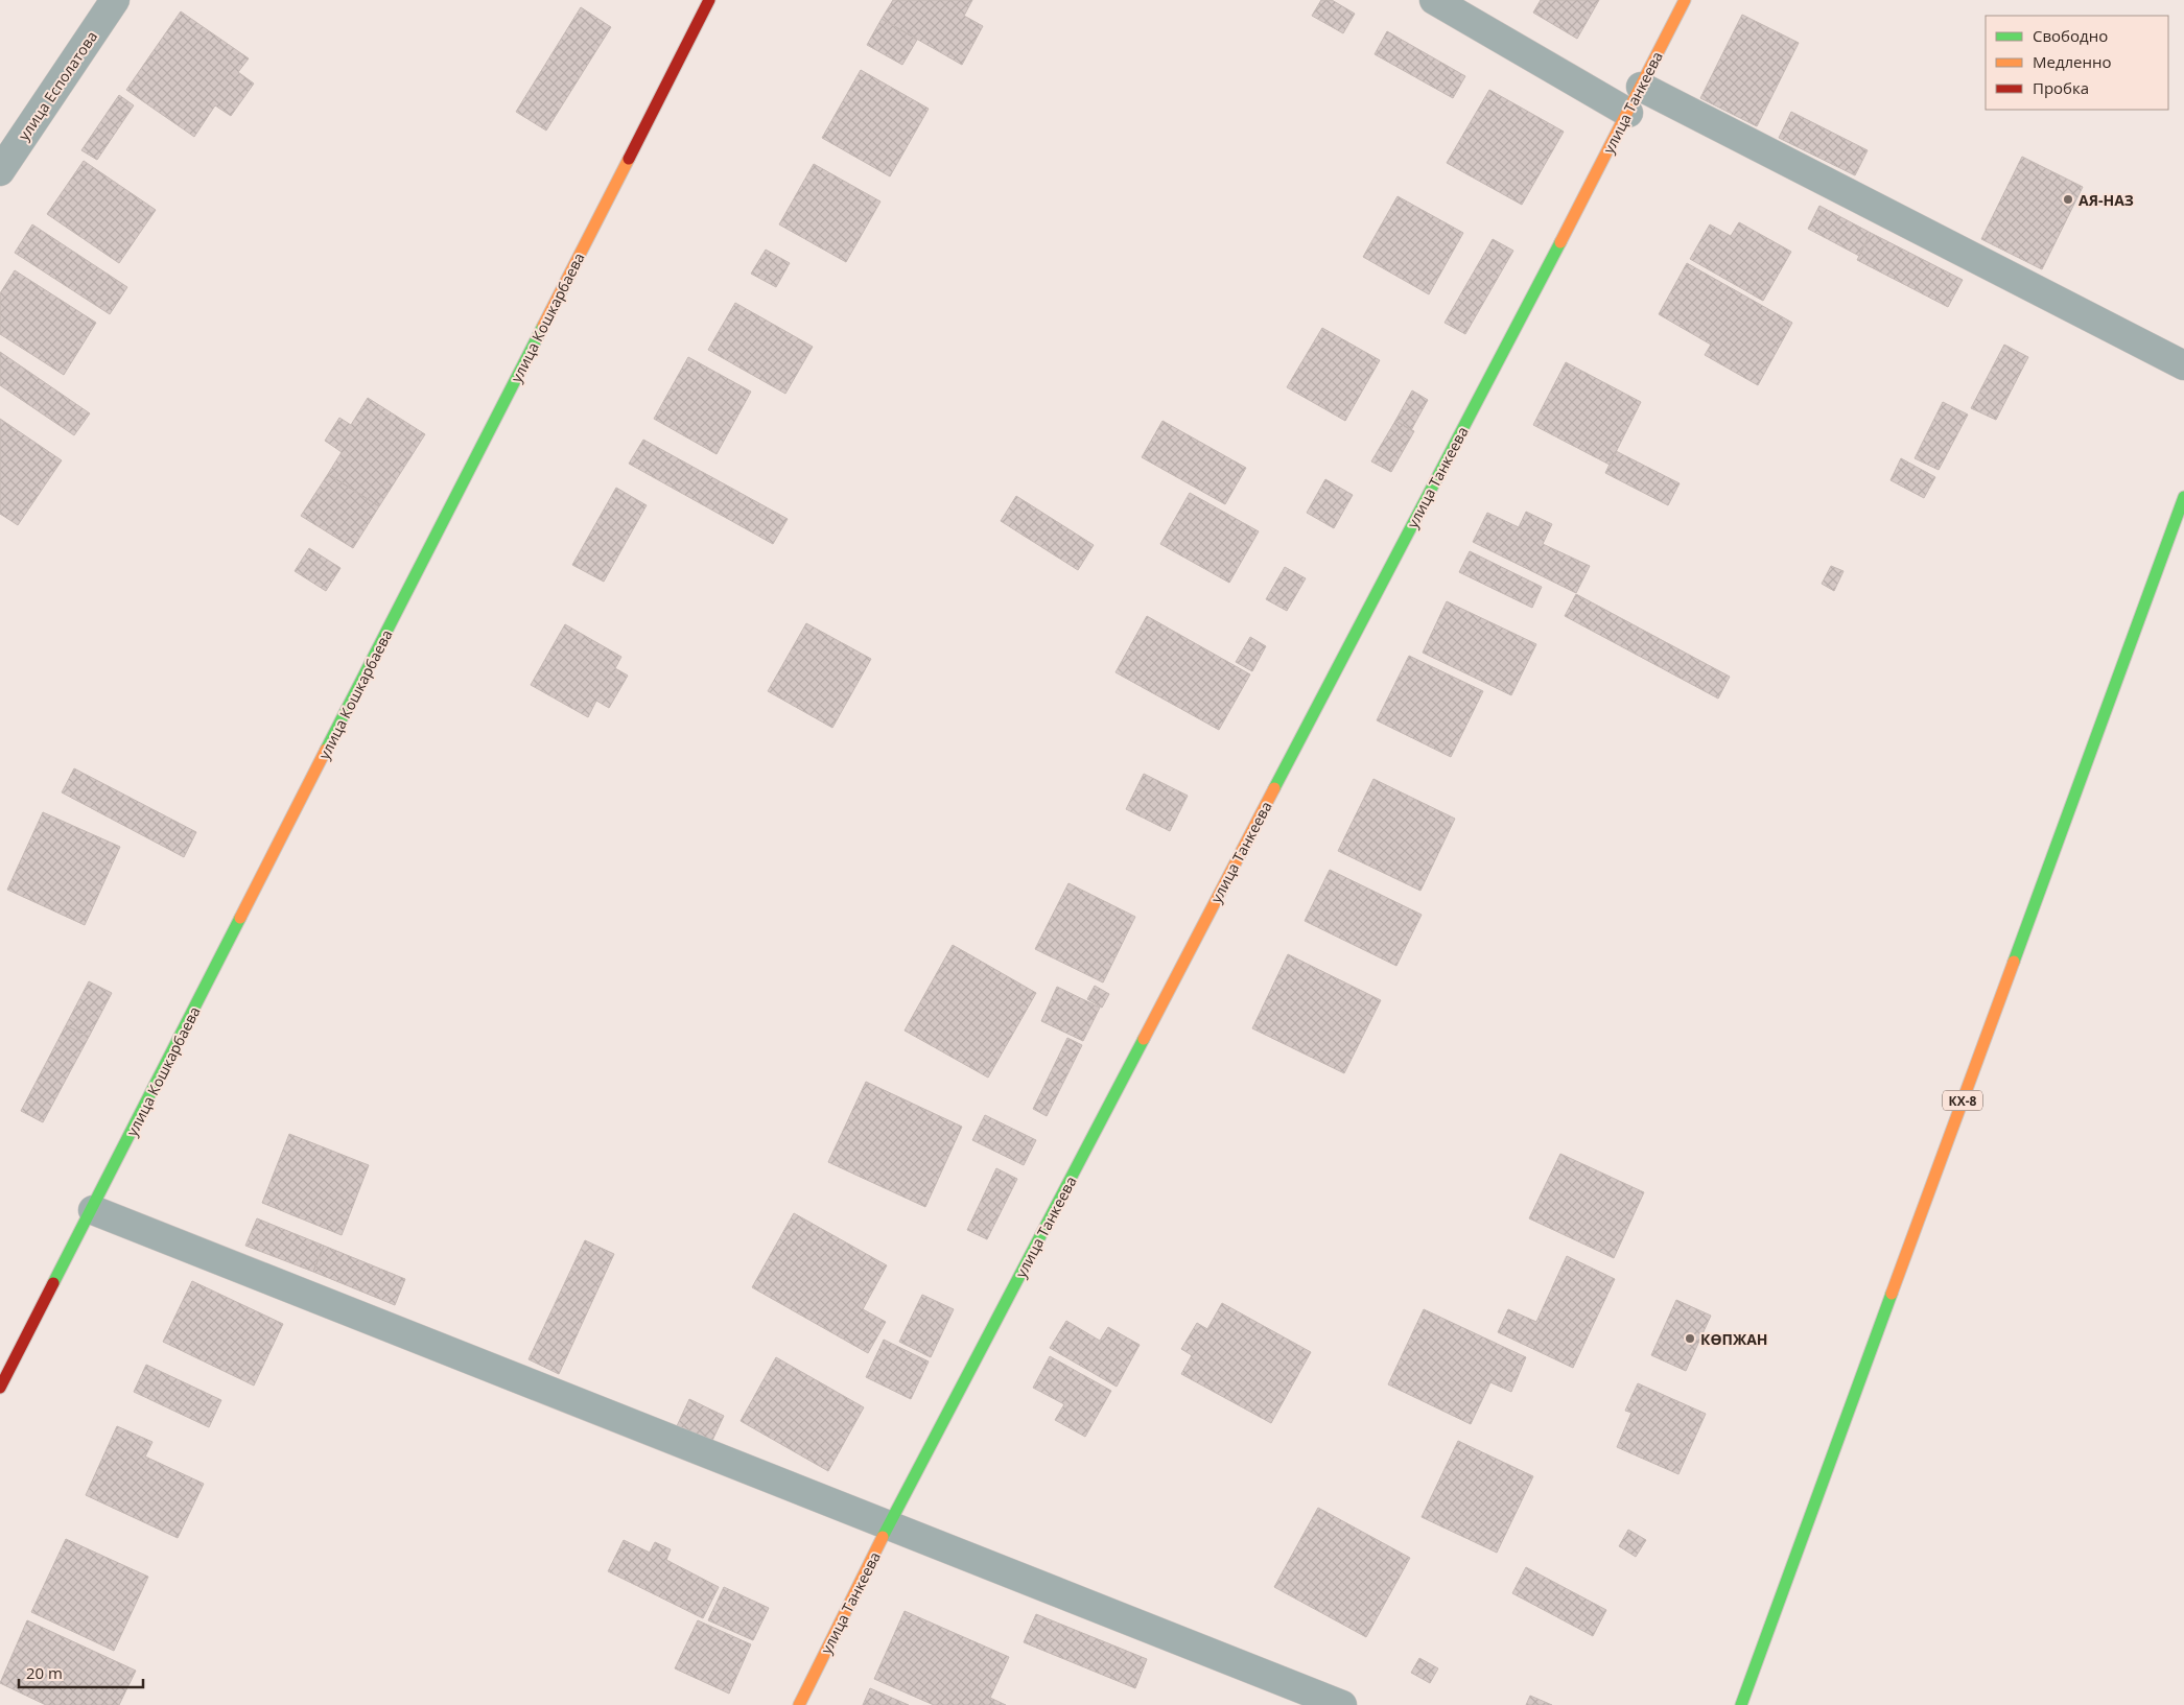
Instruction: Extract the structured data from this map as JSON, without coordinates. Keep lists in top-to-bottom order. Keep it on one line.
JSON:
{"streets":{"street":["улица Есполатова","улица Танкеева","улица Кошкарбаева","КХ-8"]},"places":["АЯ-НАЗ","КӨПЖАН"],"legend":["Свободно","Медленно","Пробка"],"scale_bar":"20 m"}
